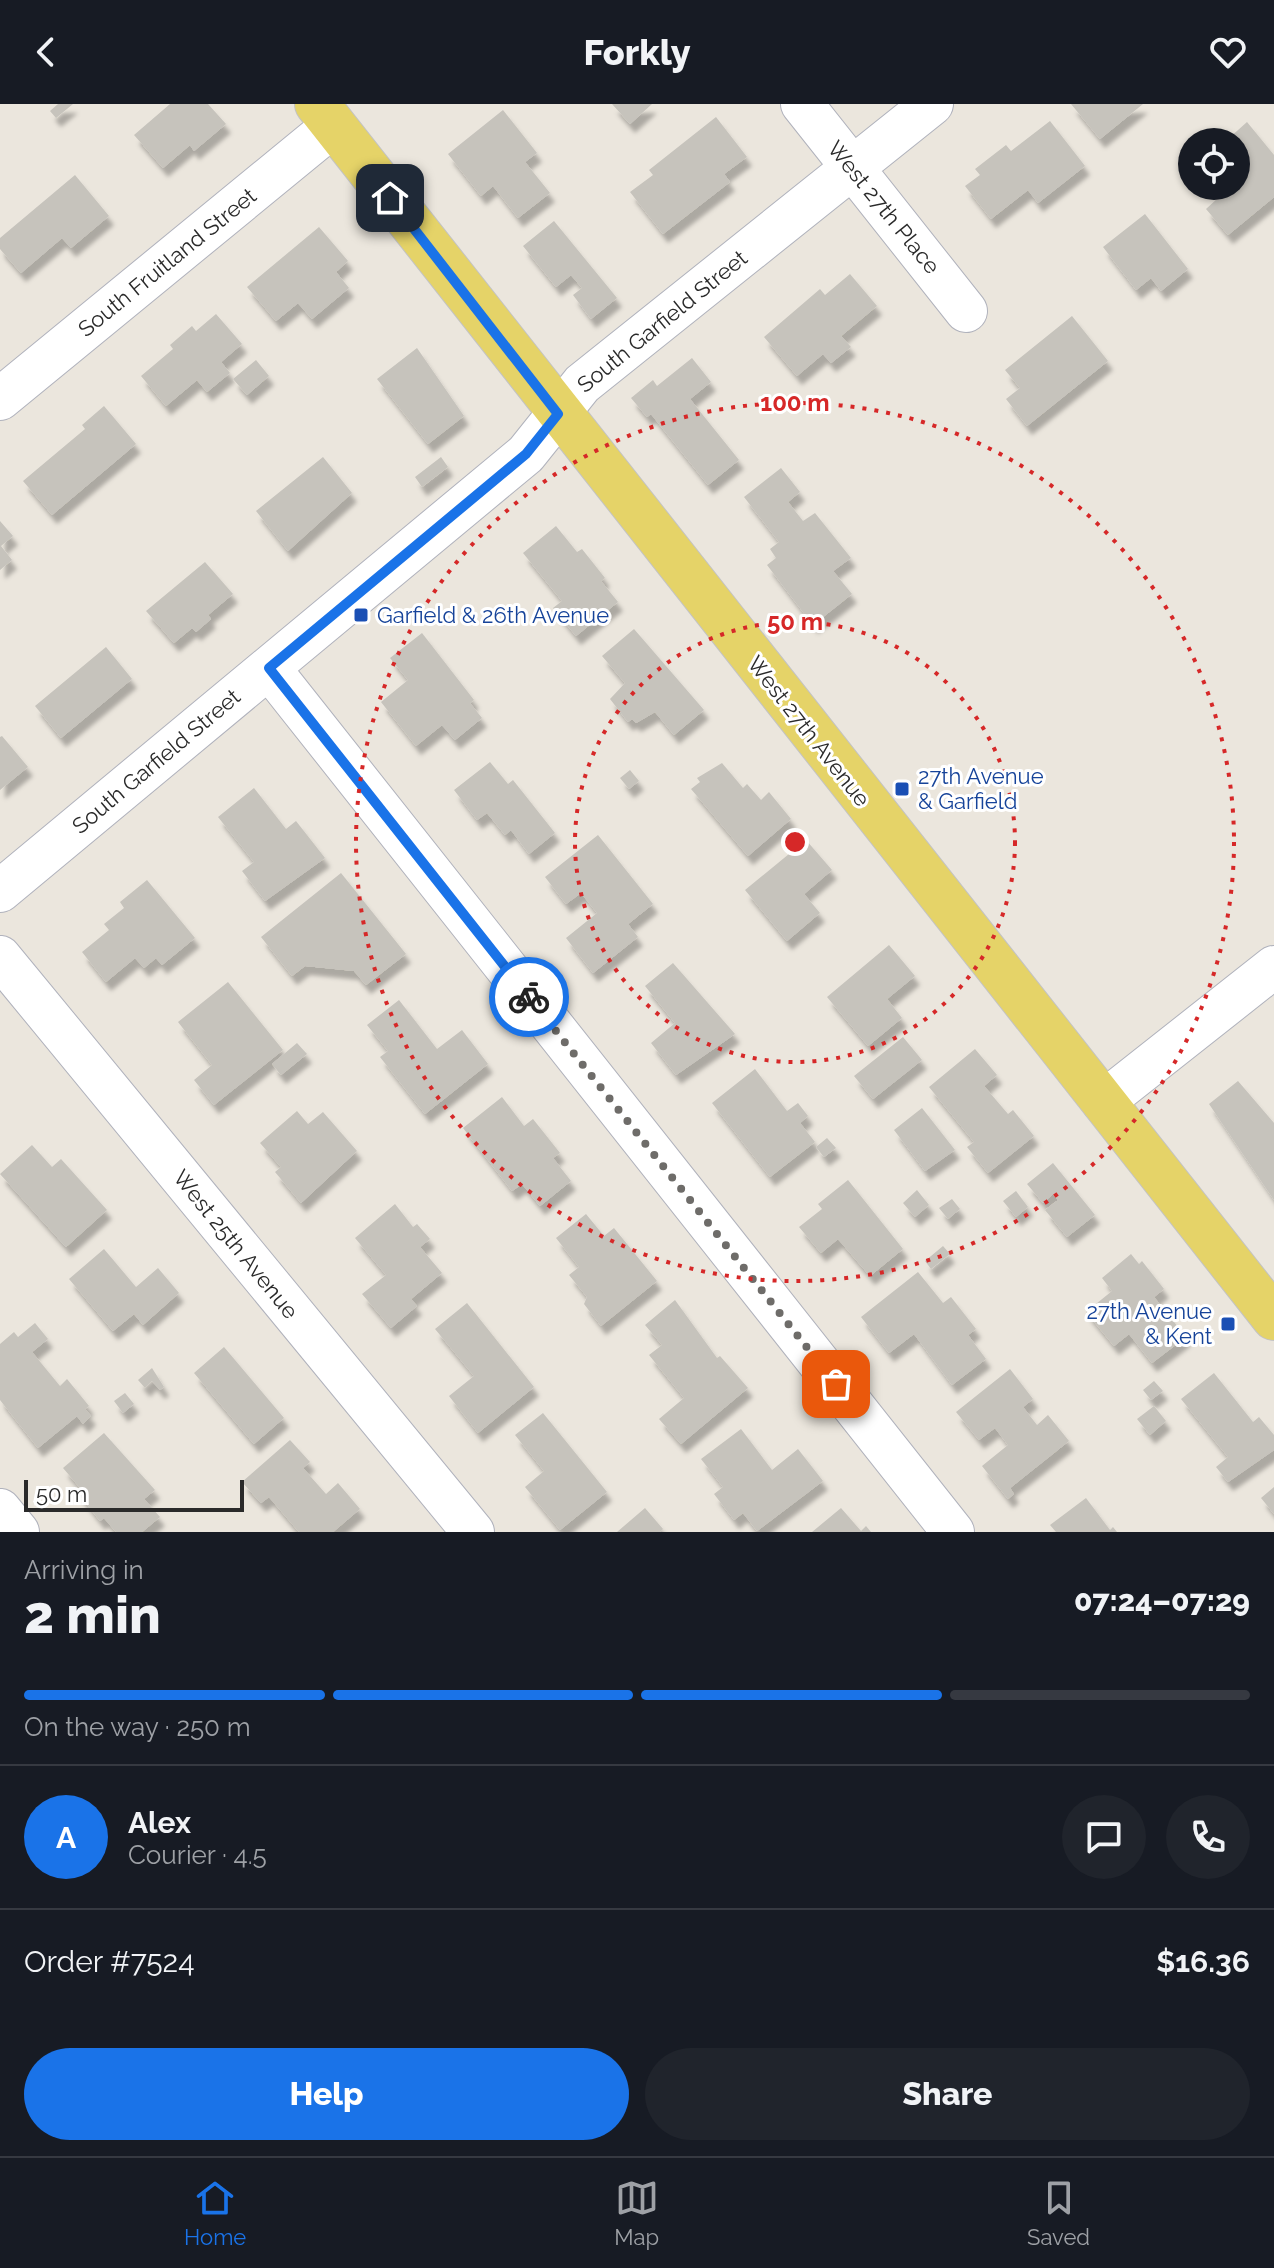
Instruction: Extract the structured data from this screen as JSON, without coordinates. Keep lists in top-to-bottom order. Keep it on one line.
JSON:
{"streets":{"main road":["West 27th Avenue"],"street":["West 27th Place","South Fruitland Street","South Garfield Street","West 25th Avenue"]},"crossings":[["West 27th Place","South Garfield Street"],["South Fruitland Street","West 27th Avenue"],["South Garfield Street","West 27th Avenue"]],"places":{"transit":["Garfield & 26th Avenue","27th Avenue & Garfield","27th Avenue & Kent"]},"scale_bar":"50 m","page":{"header":"Forkly","scale":"50 m","heading":["2 min","Arriving in","07:24–07:29"],"panel":["Alex","Courier · 4.5","Order #7524","$16.36"],"bar":"On the way · 250 m","round":"A","buttons":["Help","Share"],"tabs":["Home","Map","Saved"]},"rings":["100 m","50 m"]}
